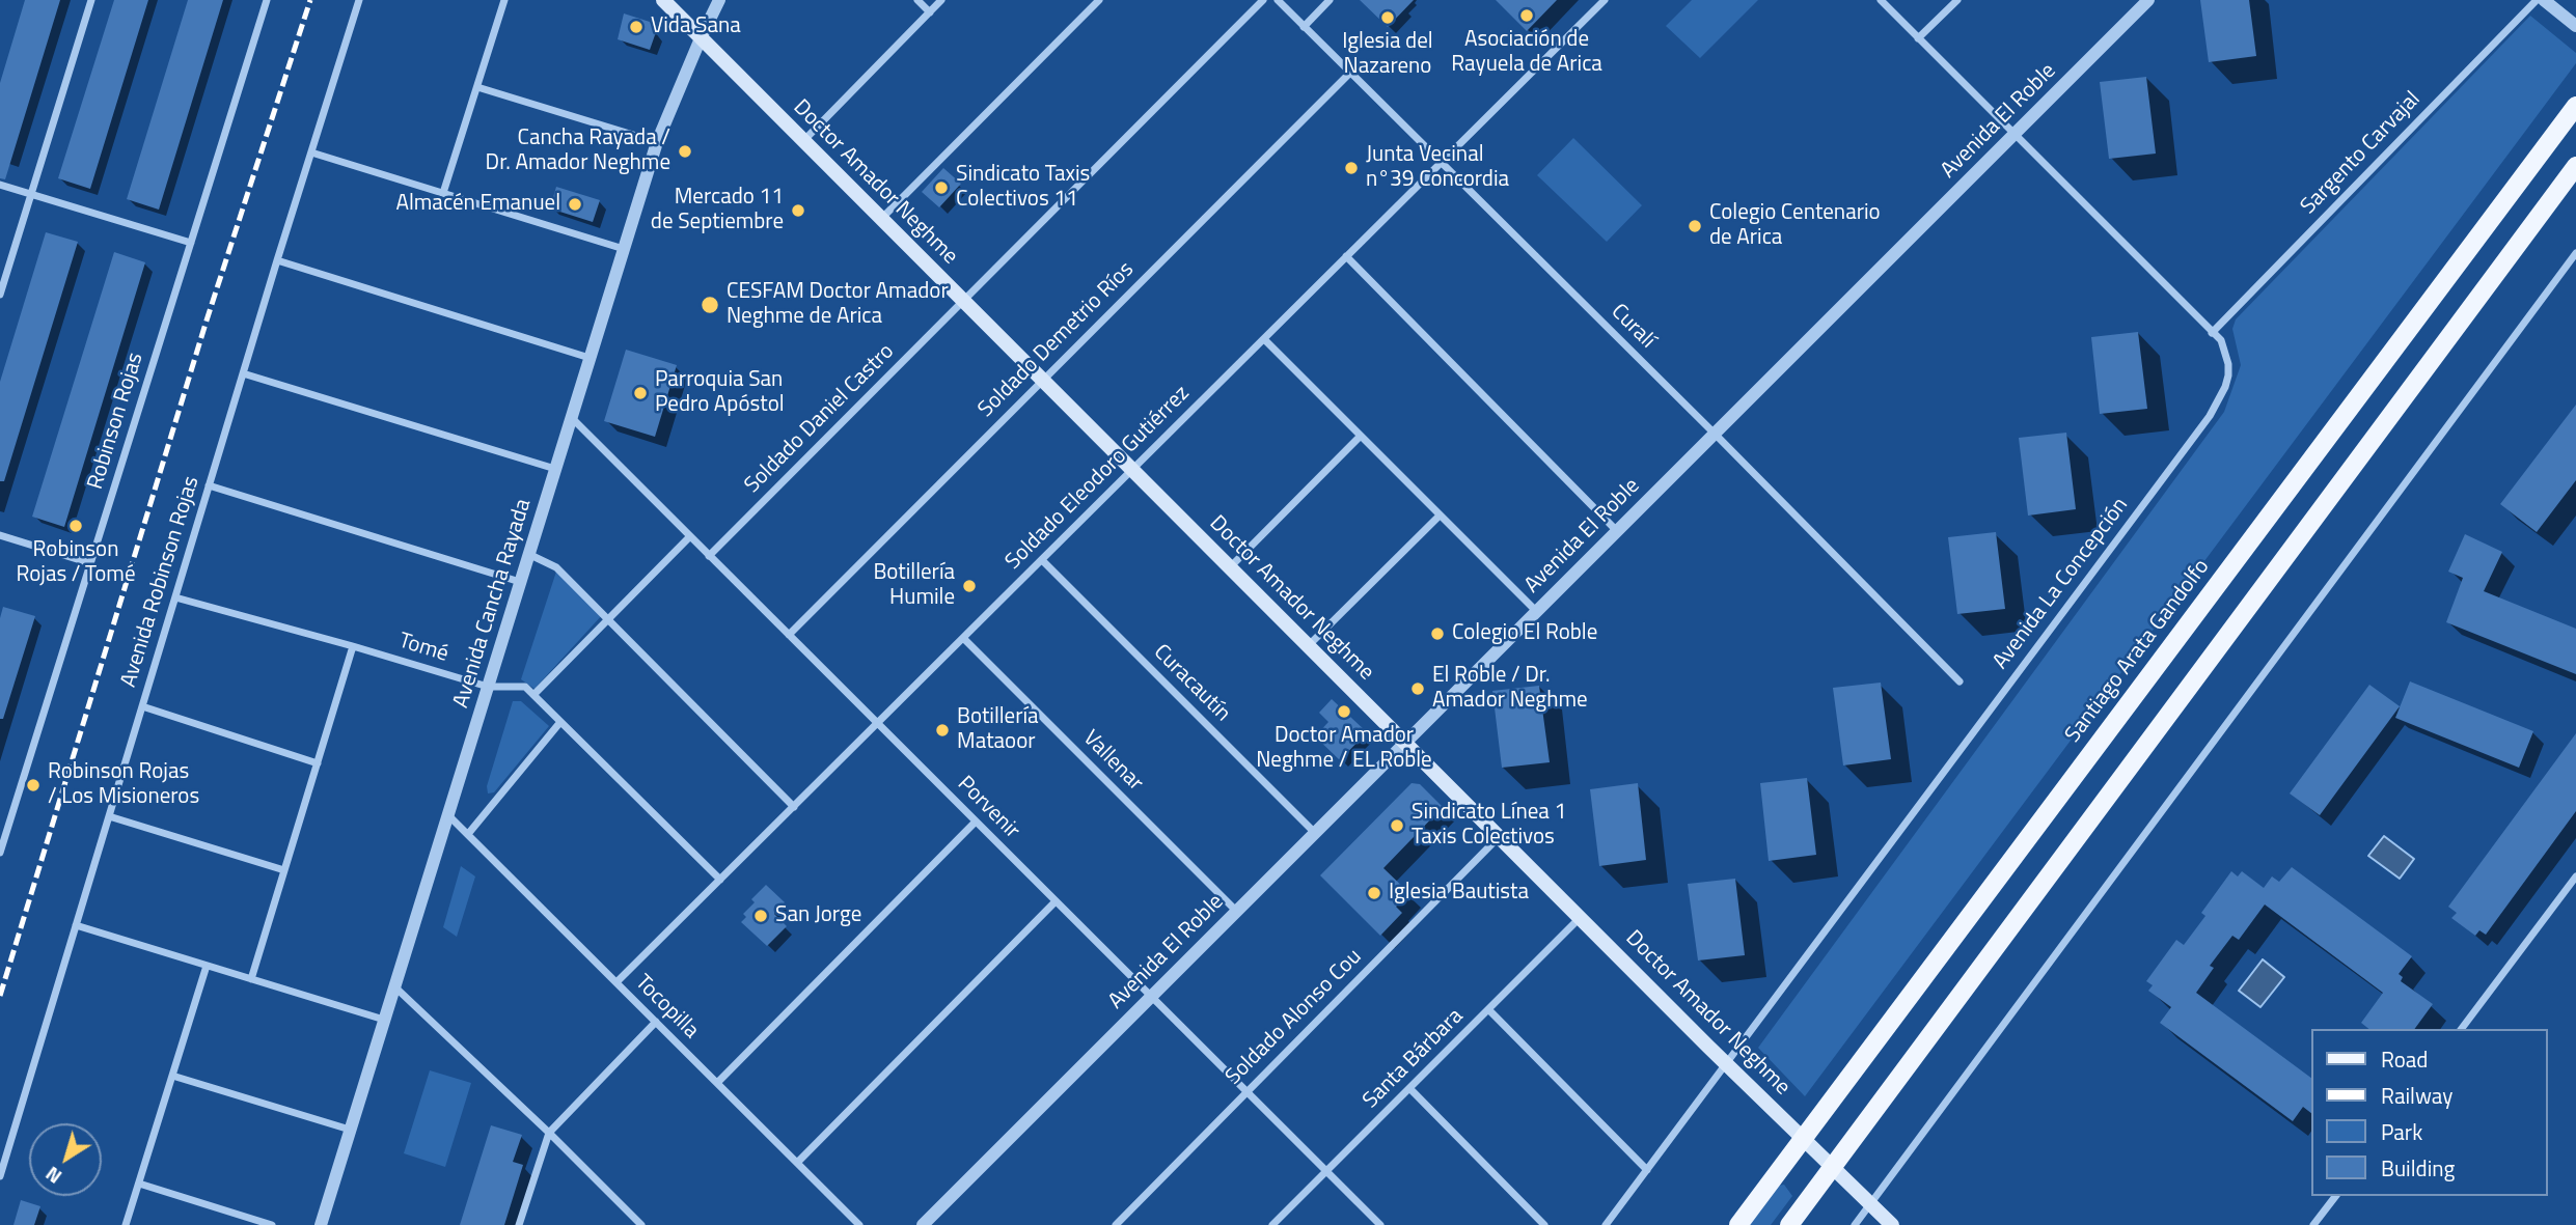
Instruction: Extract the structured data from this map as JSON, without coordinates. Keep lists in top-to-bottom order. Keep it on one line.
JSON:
{"streets":{"main road":["Doctor Amador Neghme","Santiago Arata Gandolfo"],"street":["Avenida El Roble","Sargento Carvajal","Curalí","Soldado Demetrio Ríos","Soldado Daniel Castro","Robinson Rojas","Soldado Eleodoro Gutiérrez","Avenida Robinson Rojas","Avenida La Concepción","Avenida Cancha Rayada","Tomé","Curacautín","Vallenar","Porvenir","Tocopilla","Soldado Alonso Cou","Santa Bárbara"]},"crossings":[["Avenida El Roble","Doctor Amador Neghme"],["Avenida El Roble","Curalí"],["Avenida El Roble","Avenida La Concepción"],["Avenida El Roble","Curacautín"],["Avenida El Roble","Vallenar"],["Avenida El Roble","Porvenir"],["Sargento Carvajal","Avenida La Concepción"],["Doctor Amador Neghme","Soldado Demetrio Ríos"],["Doctor Amador Neghme","Soldado Daniel Castro"],["Doctor Amador Neghme","Soldado Eleodoro Gutiérrez"],["Doctor Amador Neghme","Avenida La Concepción"],["Doctor Amador Neghme","Avenida Cancha Rayada"],["Doctor Amador Neghme","Santiago Arata Gandolfo"],["Doctor Amador Neghme","Soldado Alonso Cou"],["Doctor Amador Neghme","Santa Bárbara"],["Curalí","Soldado Demetrio Ríos"],["Curalí","Soldado Eleodoro Gutiérrez"],["Soldado Demetrio Ríos","Porvenir"],["Soldado Daniel Castro","Porvenir"],["Soldado Eleodoro Gutiérrez","Curacautín"],["Soldado Eleodoro Gutiérrez","Vallenar"],["Soldado Eleodoro Gutiérrez","Porvenir"],["Soldado Eleodoro Gutiérrez","Tocopilla"],["Avenida Robinson Rojas","Tomé"],["Avenida Cancha Rayada","Tomé"],["Avenida Cancha Rayada","Porvenir"],["Avenida Cancha Rayada","Tocopilla"],["Porvenir","Soldado Alonso Cou"],["Porvenir","Santa Bárbara"]],"places":["Asociación de Rayuela de Arica","Iglesia del Nazareno","Vida Sana","Cancha Rayada / Dr. Amador Neghme","Junta Vecinal n°39 Concordia","Sindicato Taxis Colectivos 11","Almacén Emanuel","Mercado 11 de Septiembre","Colegio Centenario de Arica","CESFAM Doctor Amador Neghme de Arica","Parroquia San Pedro Apóstol","Robinson Rojas / Tomé","Botillería Humile","Colegio El Roble","El Roble / Dr. Amador Neghme","Doctor Amador Neghme / EL Roble","Botillería Mataoor","Robinson Rojas / Los Misioneros","Sindicato Línea 1 Taxis Colectivos","Iglesia Bautista","San Jorge"],"legend":["Road","Railway","Park","Building"],"north":"bottom left"}
